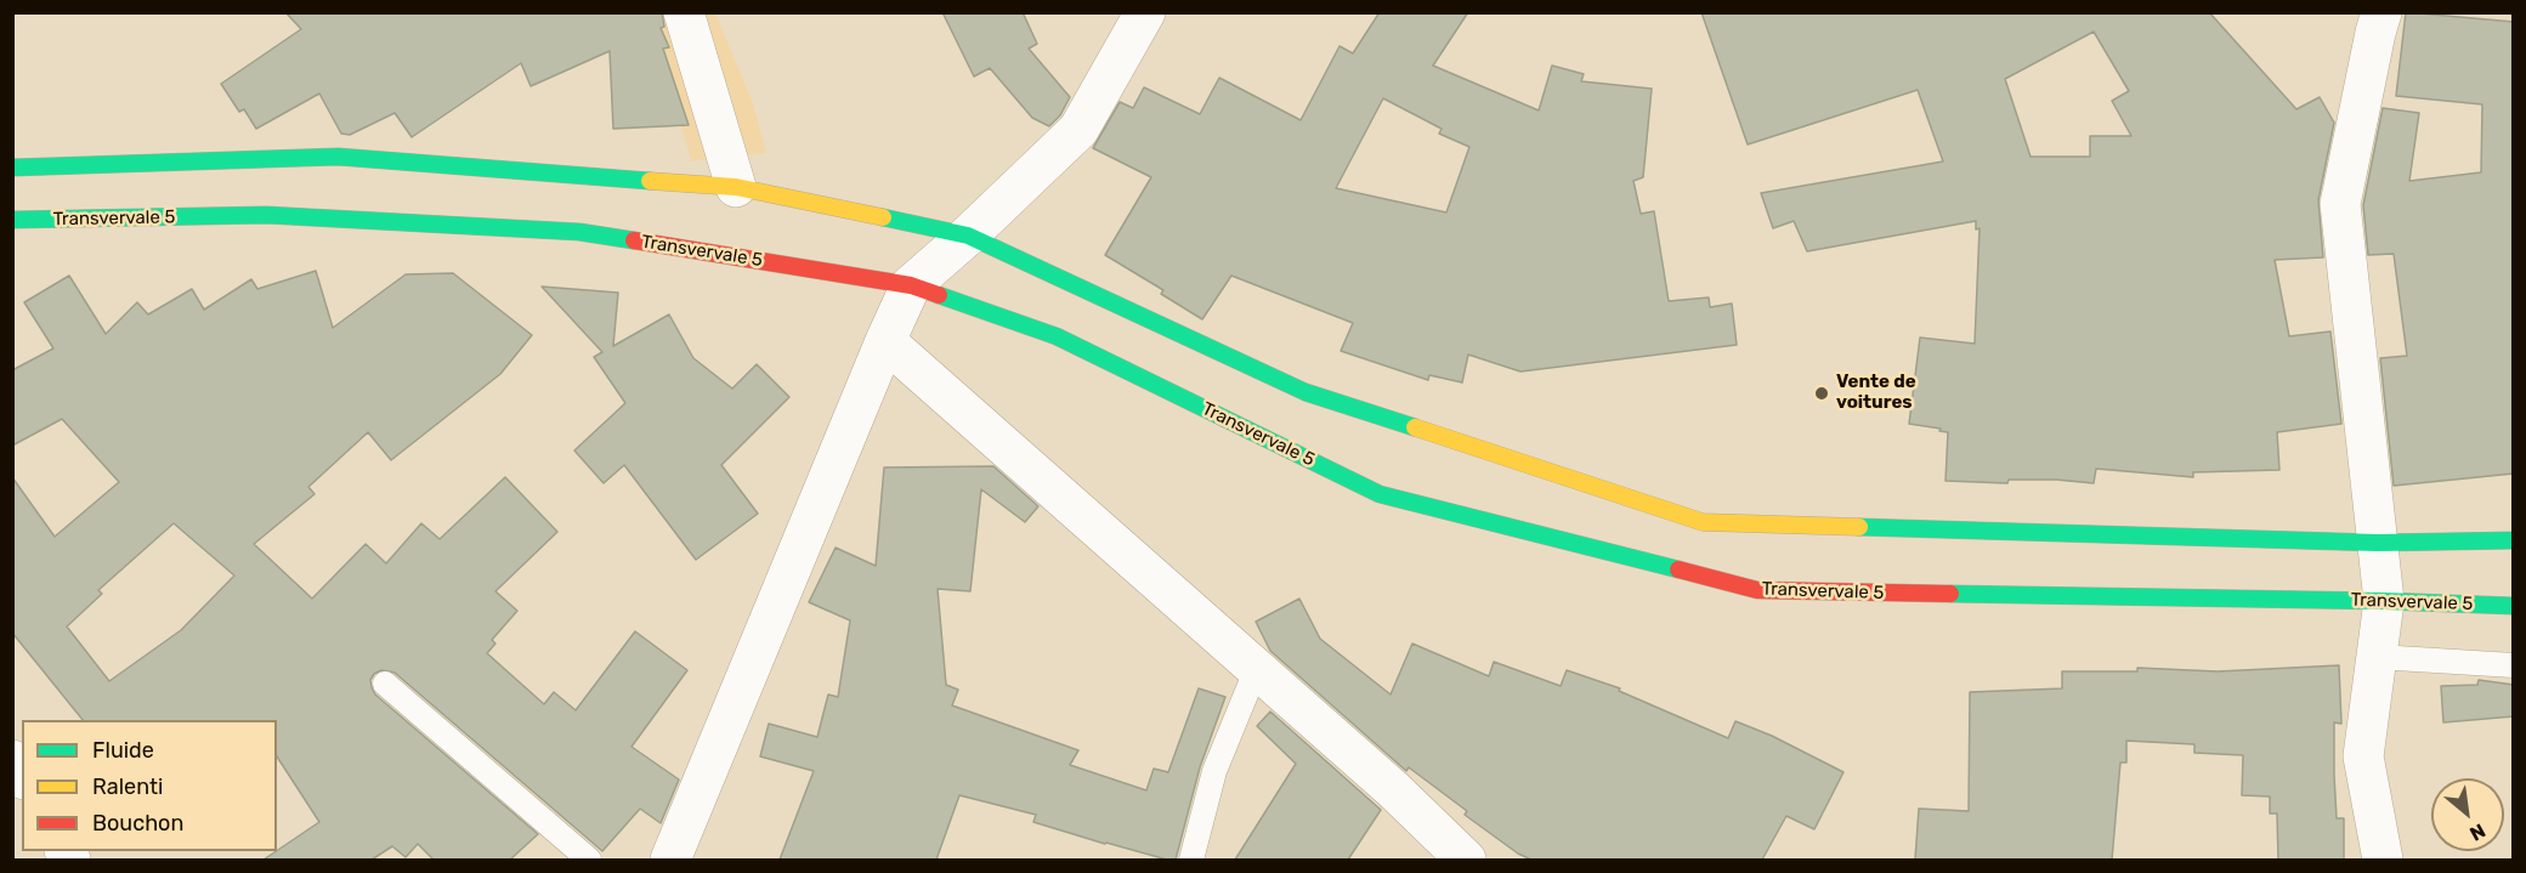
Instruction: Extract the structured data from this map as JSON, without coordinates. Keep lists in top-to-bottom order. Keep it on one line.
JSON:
{"streets":{"street":["Transvervale 5"]},"places":["Vente de voitures"],"legend":["Fluide","Ralenti","Bouchon"],"north":"bottom right"}
